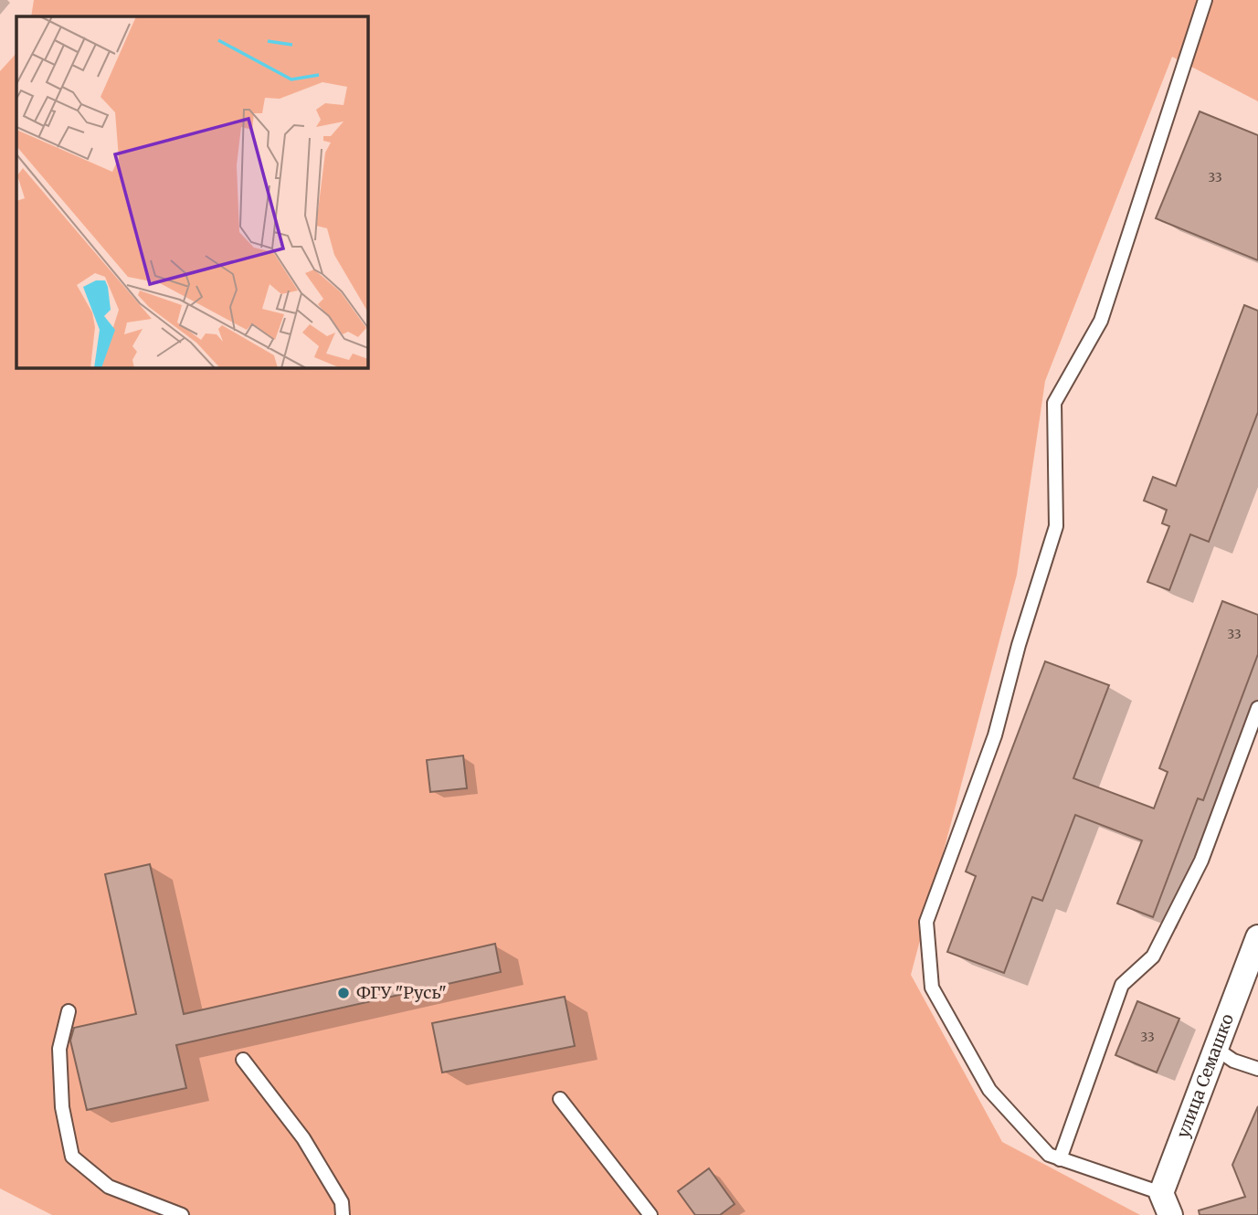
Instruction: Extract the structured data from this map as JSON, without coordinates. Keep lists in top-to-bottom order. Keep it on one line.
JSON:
{"streets":{"street":["улица Семашко"]},"places":["ФГУ \"Русь\""],"house_numbers":["33","33","33"]}
